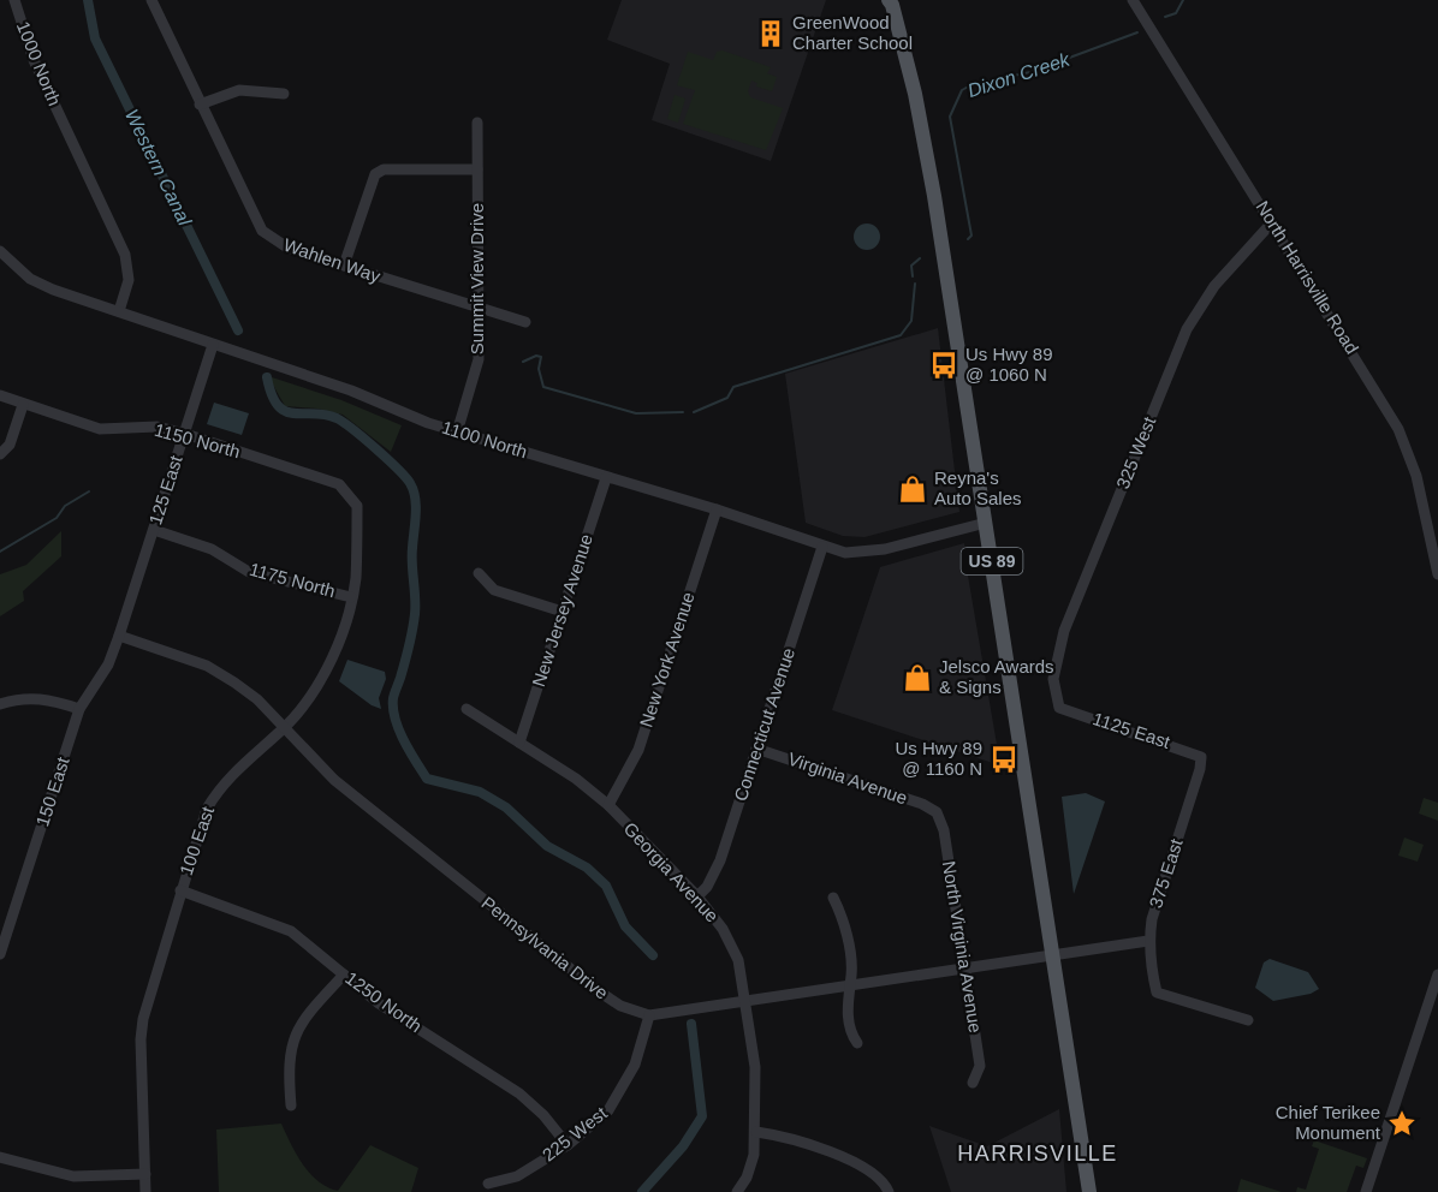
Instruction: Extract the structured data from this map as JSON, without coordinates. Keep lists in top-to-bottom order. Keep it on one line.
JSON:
{"streets":{"main road":["US 89"],"street":["1000 North","Wahlen Way","North Harrisville Road","Summit View Drive","1100 North","1150 North","325 West","125 East","1175 North","New Jersey Avenue","New York Avenue","Connecticut Avenue","1125 East","Virginia Avenue","150 East","100 East","Georgia Avenue","375 East","North Virginia Avenue","Pennsylvania Drive","1250 North","225 West"]},"crossings":[["1000 North","1100 North"],["Wahlen Way","Summit View Drive"],["North Harrisville Road","325 West"],["Summit View Drive","1100 North"],["1100 North","125 East"],["1100 North","US 89"],["1100 North","New Jersey Avenue"],["1100 North","New York Avenue"],["1100 North","Connecticut Avenue"],["1150 North","125 East"],["1150 North","100 East"],["325 West","1125 East"],["125 East","1175 North"],["125 East","150 East"],["125 East","Pennsylvania Drive"],["US 89","Pennsylvania Drive"],["1175 North","100 East"],["New Jersey Avenue","Georgia Avenue"],["New York Avenue","Georgia Avenue"],["Connecticut Avenue","Virginia Avenue"],["Connecticut Avenue","Georgia Avenue"],["1125 East","375 East"],["Virginia Avenue","North Virginia Avenue"],["150 East","Pennsylvania Drive"],["100 East","Pennsylvania Drive"],["100 East","1250 North"],["Georgia Avenue","Pennsylvania Drive"],["North Virginia Avenue","Pennsylvania Drive"],["Pennsylvania Drive","225 West"],["1250 North","225 West"]],"districts":["HARRISVILLE"],"water":["Dixon Creek","Western Canal"],"places":{"building":["GreenWood Charter School"],"bus stop":["Us Hwy 89 @ 1060 N","Us Hwy 89 @ 1160 N"],"shop":["Reyna's Auto Sales","Jelsco Awards & Signs"],"place":["Chief Terikee Monument"]}}
